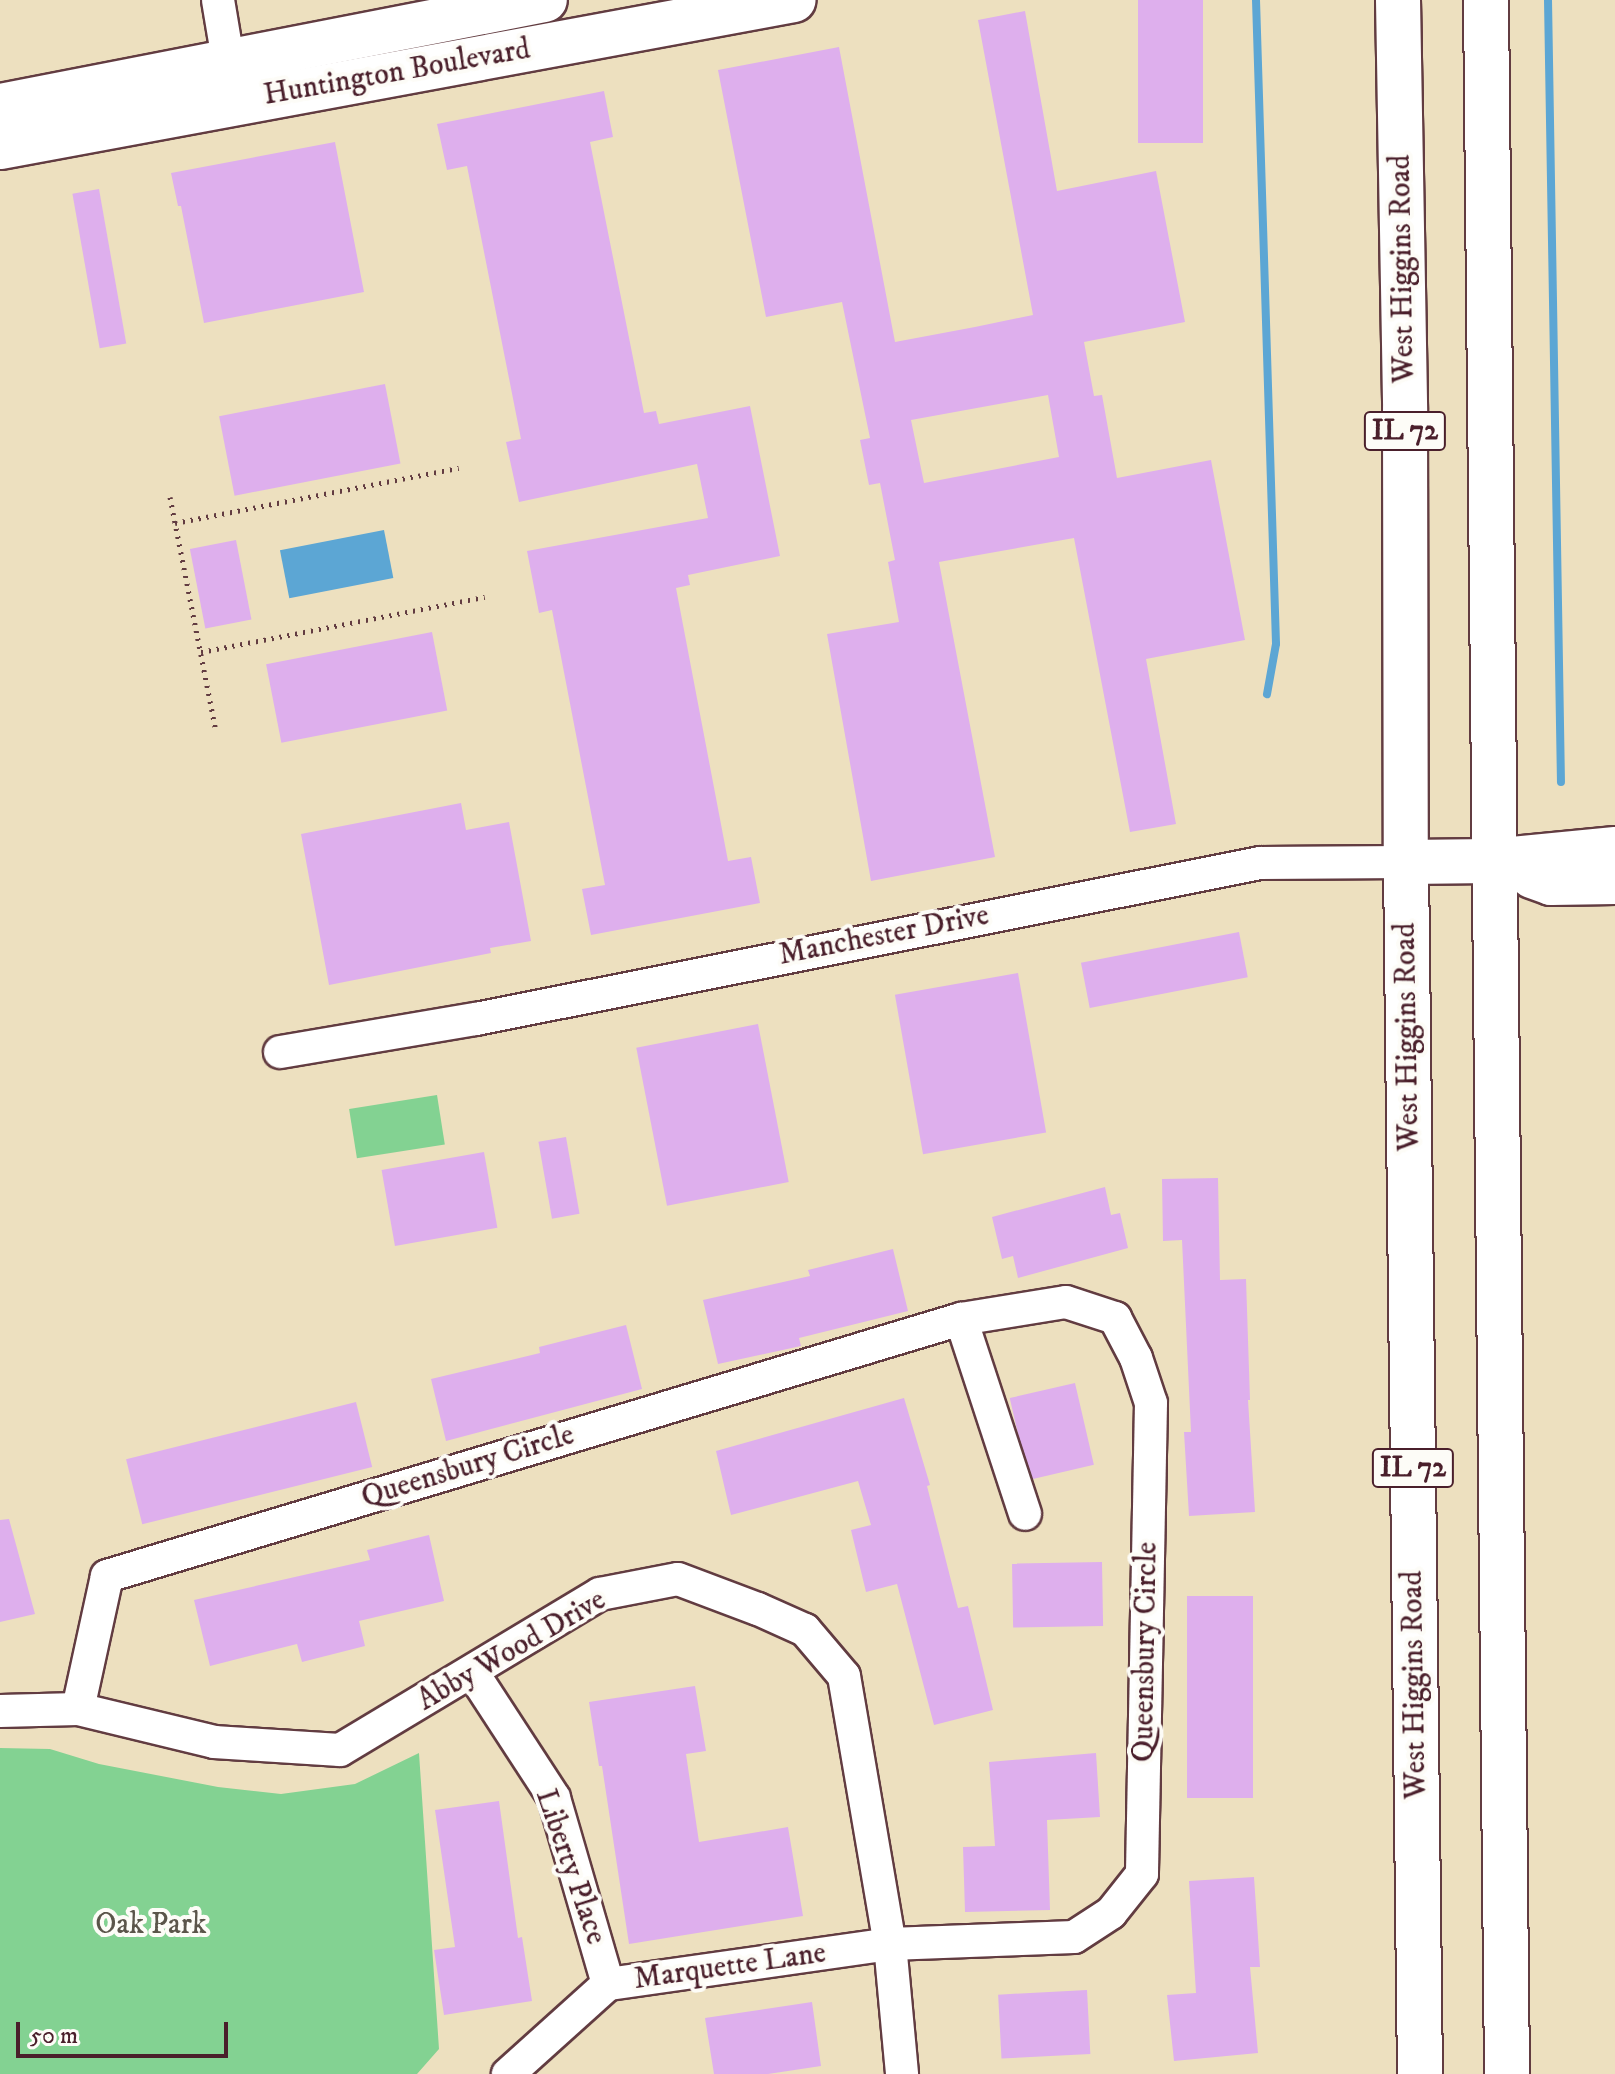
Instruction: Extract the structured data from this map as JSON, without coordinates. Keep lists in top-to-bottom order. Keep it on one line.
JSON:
{"streets":{"main road":["Huntington Boulevard","West Higgins Road","IL 72","Manchester Drive"],"street":["Queensbury Circle","Abby Wood Drive","Liberty Place","Marquette Lane"]},"crossings":[["West Higgins Road","Manchester Drive"],["IL 72","Manchester Drive"],["Queensbury Circle","Abby Wood Drive"],["Queensbury Circle","Marquette Lane"],["Abby Wood Drive","Liberty Place"],["Abby Wood Drive","Marquette Lane"],["Liberty Place","Marquette Lane"]],"parks":["Oak Park"],"scale_bar":"50 m"}
